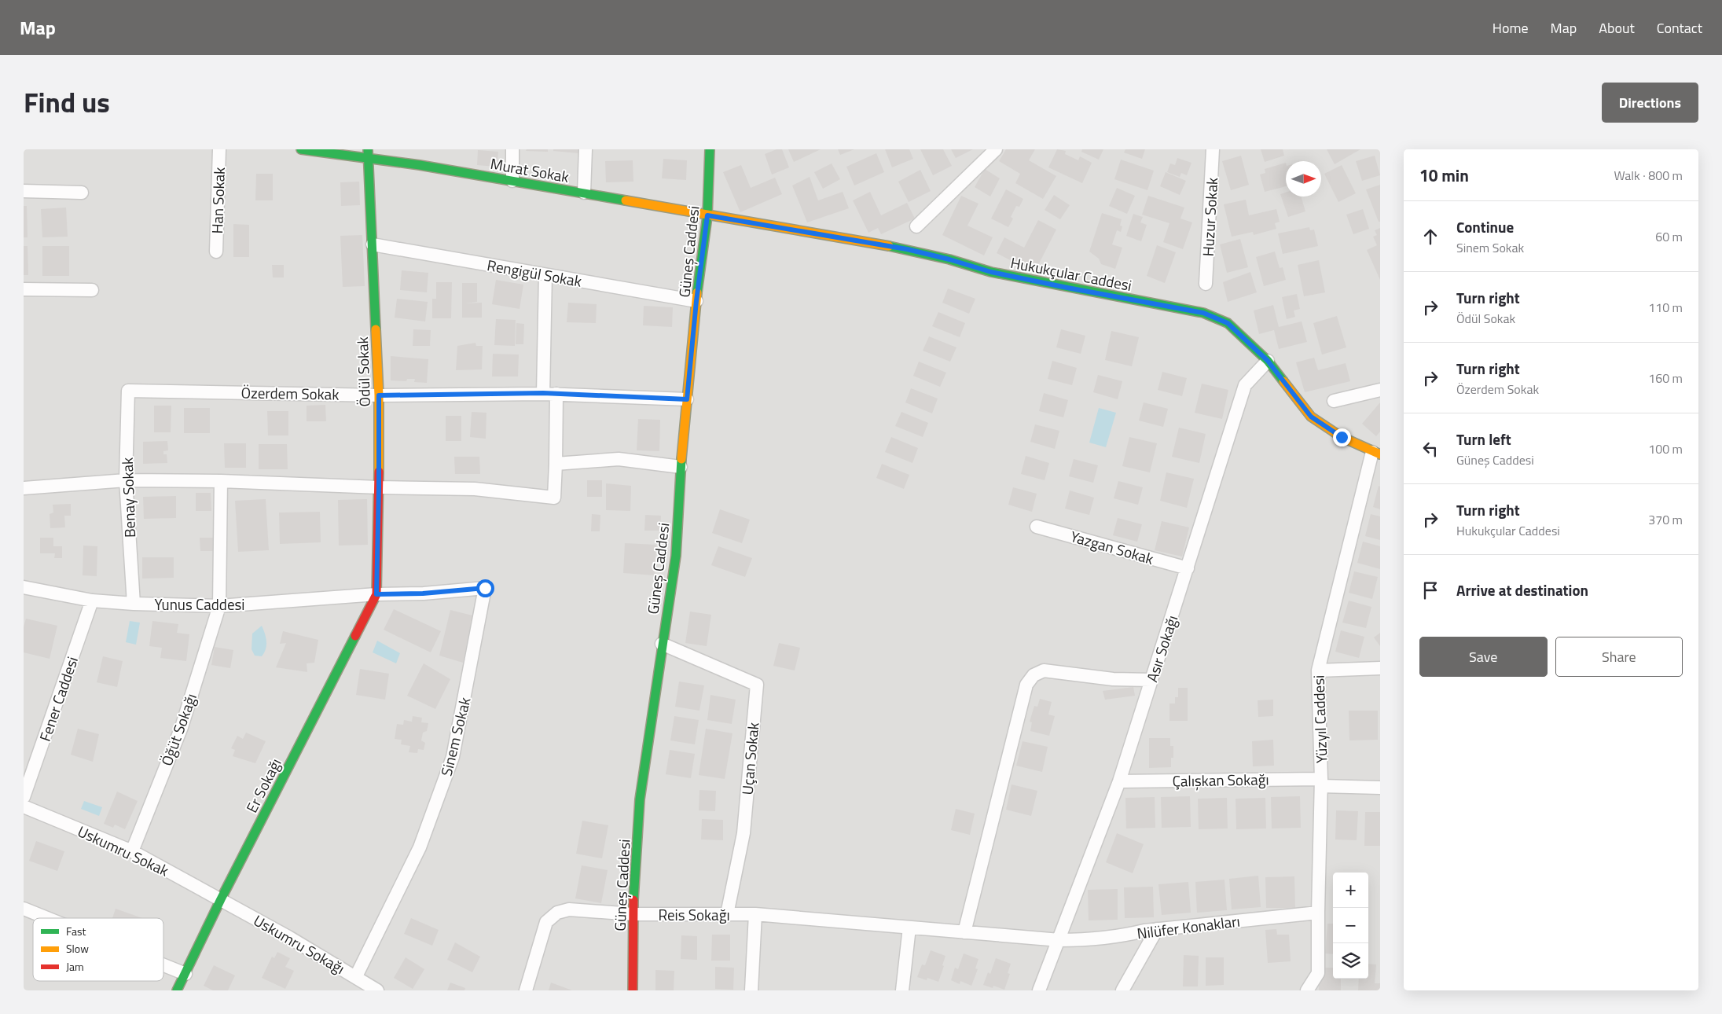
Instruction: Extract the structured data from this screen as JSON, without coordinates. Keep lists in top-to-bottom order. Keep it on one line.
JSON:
{"streets":{"street":["Murat Sokak","Han Sokak","Huzur Sokak","Güneş Caddesi","Rengigül Sokak","Hukukçular Caddesi","Ödül Sokak","Özerdem Sokak","Benay Sokak","Yazgan Sokak","Yunus Caddesi","Asır Sokağı","Fener Caddesi","Yüzyıl Caddesi","Öğüt Sokağı","Sinem Sokak","Uçan Sokak","Çalışkan Sokağı","Er Sokağı","Uskumru Sokak","Reis Sokağı","Nilüfer Konakları","Uskumru Sokağı"]},"crossings":[["Murat Sokak","Güneş Caddesi"],["Murat Sokak","Hukukçular Caddesi"],["Murat Sokak","Ödül Sokak"],["Güneş Caddesi","Rengigül Sokak"],["Güneş Caddesi","Hukukçular Caddesi"],["Güneş Caddesi","Özerdem Sokak"],["Güneş Caddesi","Uçan Sokak"],["Güneş Caddesi","Reis Sokağı"],["Rengigül Sokak","Ödül Sokak"],["Hukukçular Caddesi","Asır Sokağı"],["Hukukçular Caddesi","Yüzyıl Caddesi"],["Ödül Sokak","Özerdem Sokak"],["Ödül Sokak","Yunus Caddesi"],["Ödül Sokak","Sinem Sokak"],["Ödül Sokak","Er Sokağı"],["Özerdem Sokak","Benay Sokak"],["Benay Sokak","Yunus Caddesi"],["Yazgan Sokak","Asır Sokağı"],["Yunus Caddesi","Fener Caddesi"],["Yunus Caddesi","Öğüt Sokağı"],["Yunus Caddesi","Sinem Sokak"],["Yunus Caddesi","Er Sokağı"],["Asır Sokağı","Çalışkan Sokağı"],["Asır Sokağı","Nilüfer Konakları"],["Yüzyıl Caddesi","Çalışkan Sokağı"],["Yüzyıl Caddesi","Nilüfer Konakları"],["Öğüt Sokağı","Uskumru Sokak"],["Sinem Sokak","Er Sokağı"],["Sinem Sokak","Uskumru Sokağı"],["Uçan Sokak","Reis Sokağı"],["Er Sokağı","Uskumru Sokak"],["Er Sokağı","Uskumru Sokağı"],["Uskumru Sokak","Uskumru Sokağı"],["Reis Sokağı","Nilüfer Konakları"]],"legend":["Fast","Slow","Jam"],"north":"right","page":{"header":"Map","nav":["Home","Map","About","Contact"],"title":"Find us","buttons":["Directions",["Save","Share"]],"heading":["10 min","Walk · 800 m"],"list":[["Continue","Sinem Sokak","60 m"],["Turn right","Ödül Sokak","110 m"],["Turn right","Özerdem Sokak","160 m"],["Turn left","Güneş Caddesi","100 m"],["Turn right","Hukukçular Caddesi","370 m"],"Arrive at destination"],"map_buttons":["+","−"]}}
